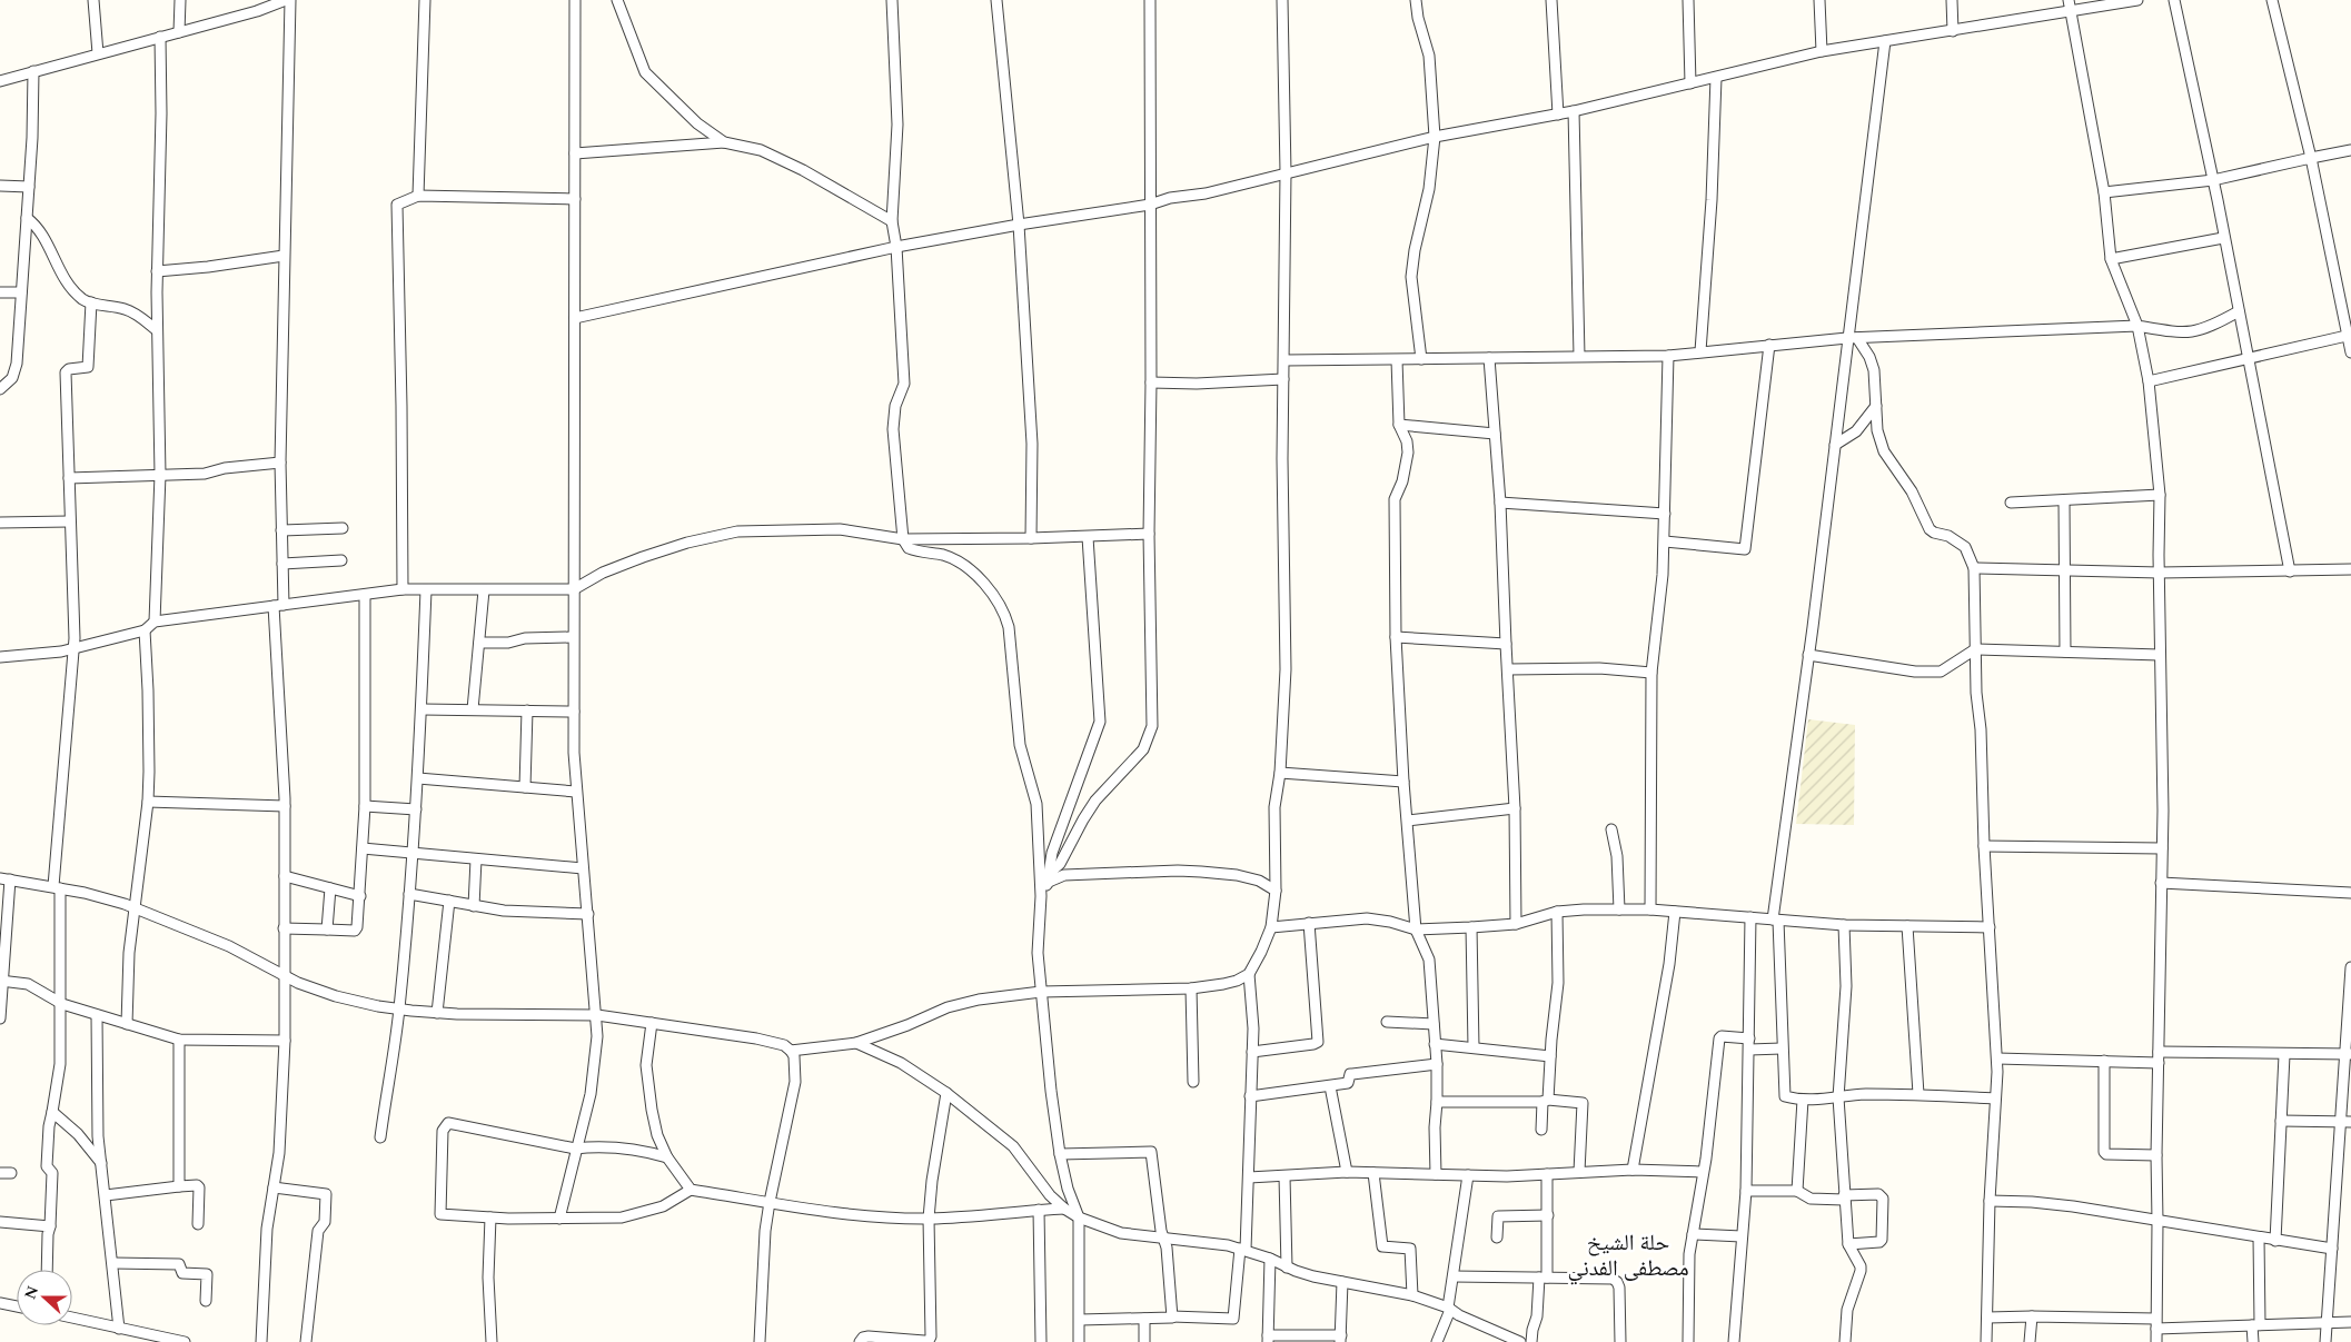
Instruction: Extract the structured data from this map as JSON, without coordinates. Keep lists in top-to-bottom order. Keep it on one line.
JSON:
{"districts":["حلة الشيخ مصطفى الفدني"],"north":"left"}
